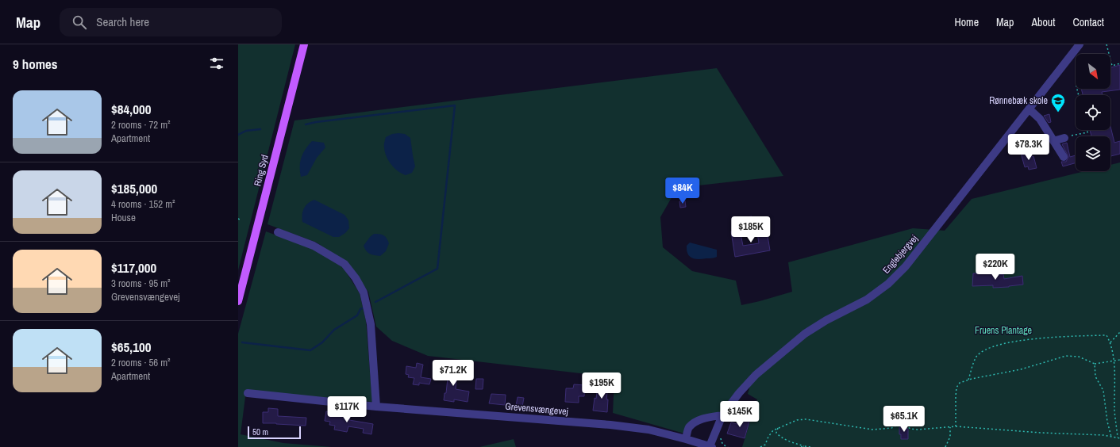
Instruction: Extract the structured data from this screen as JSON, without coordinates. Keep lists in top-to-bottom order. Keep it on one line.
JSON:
{"streets":{"main road":["Ring Syd"],"street":["Englebjergvej","Grevensvængevej"]},"crossings":[["Englebjergvej","Grevensvængevej"]],"parks":["Fruens Plantage"],"places":{"school or university":["Rønnebæk skole"]},"scale_bar":"50 m","north":"bottom right","page":{"header":"Map","search":"Search here","nav":["Home","Map","About","Contact"],"heading":"9 homes","list":[{"name":"$84,000","note":"2 rooms · 72 m² · Apartment"},{"name":"$185,000","note":"4 rooms · 152 m² · House"},{"name":"$117,000","note":"3 rooms · 95 m² · Grevensvængevej"},{"name":"$65,100","note":"2 rooms · 56 m² · Apartment"}],"price":["$78.3K","$84K","$185K","$220K","$71.2K","$195K","$117K","$145K","$65.1K"],"scale":"50 m"}}
